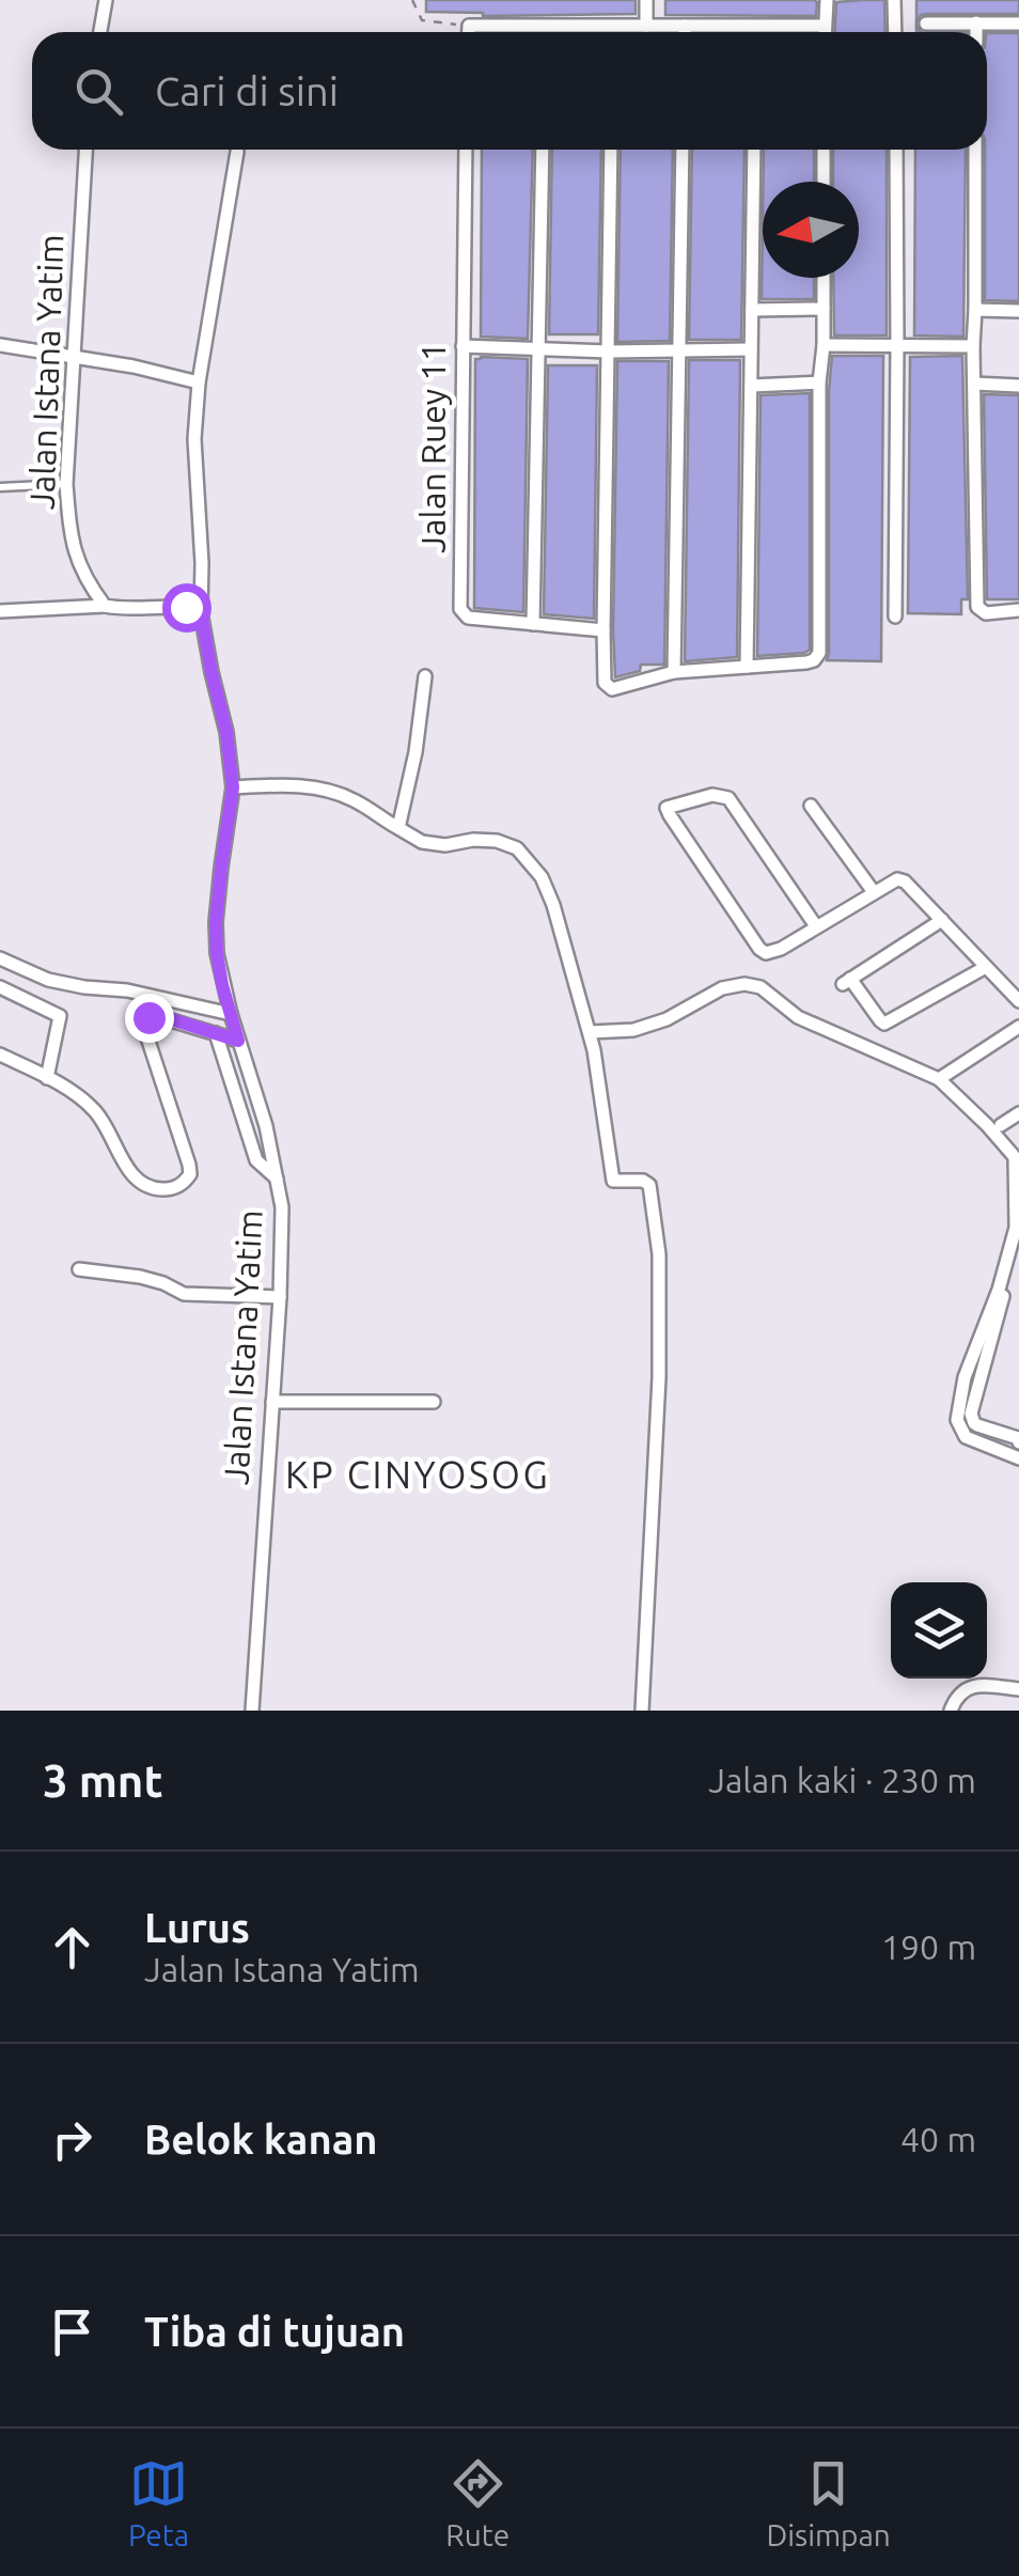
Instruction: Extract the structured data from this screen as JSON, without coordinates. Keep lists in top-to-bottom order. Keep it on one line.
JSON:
{"streets":{"street":["Jalan Istana Yatim","Jalan Ruey 11"]},"districts":["KP CINYOSOG"],"north":"left","page":{"search":"Cari di sini","heading":["3 mnt","Jalan kaki · 230 m"],"list":[["Lurus","Jalan Istana Yatim","190 m"],["Belok kanan","40 m"],"Tiba di tujuan"],"nav":["Peta","Rute","Disimpan"]}}
